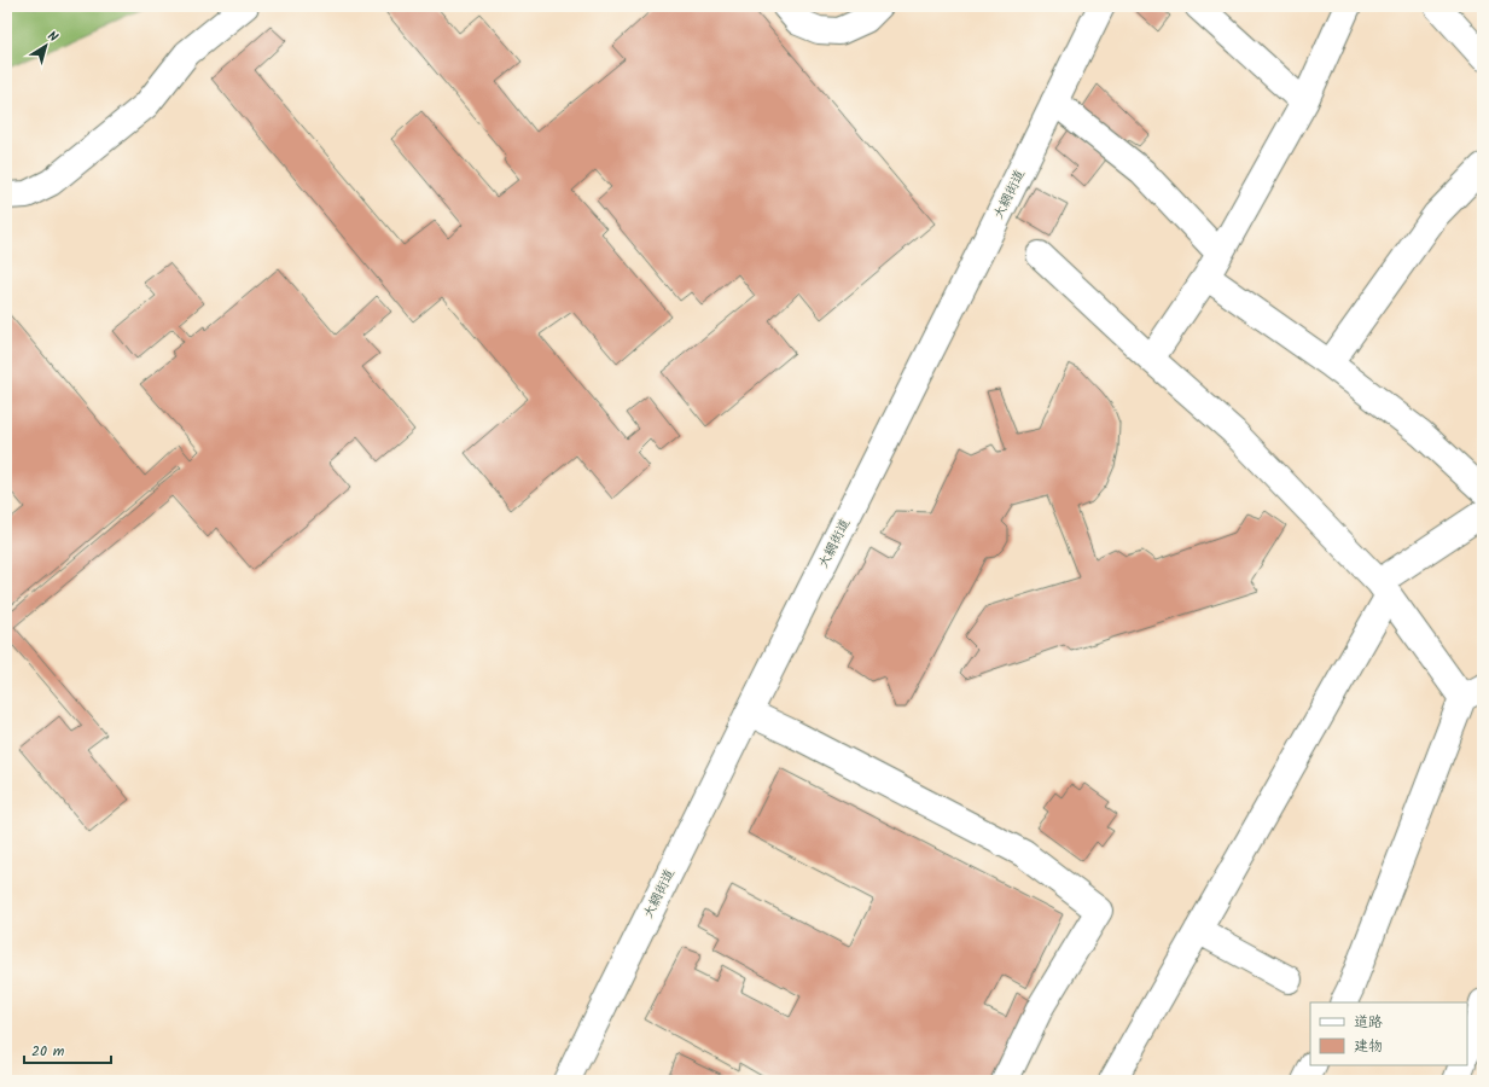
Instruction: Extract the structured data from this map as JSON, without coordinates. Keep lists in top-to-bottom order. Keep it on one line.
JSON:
{"streets":{"street":["大網街道"]},"legend":["道路","建物"],"scale_bar":"20 m","north":"top right"}
